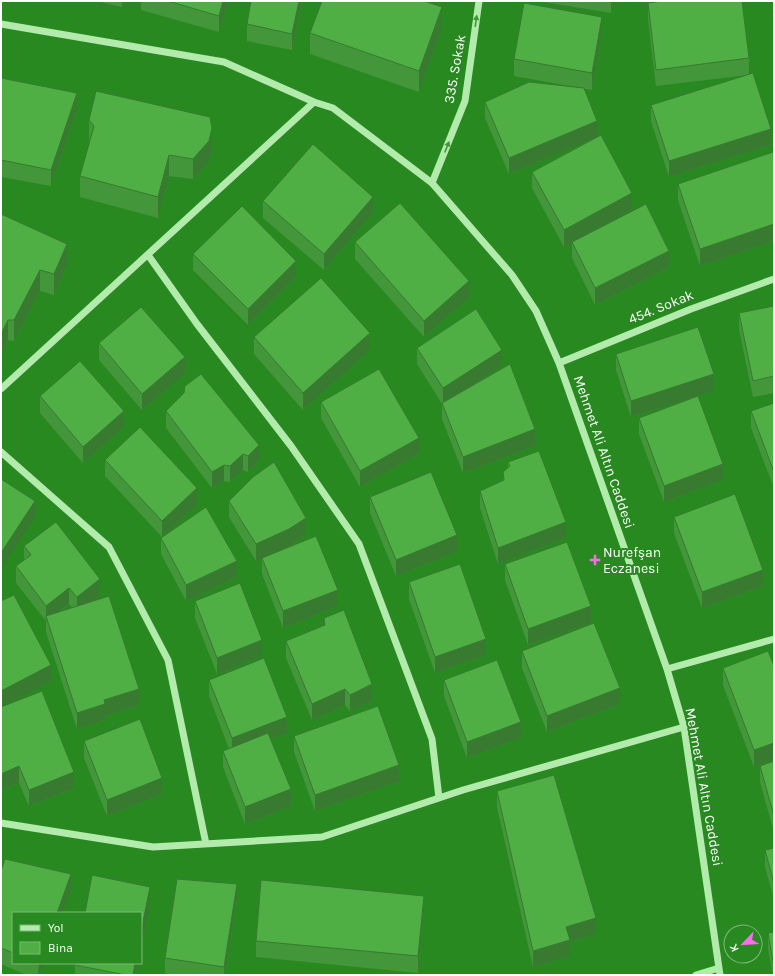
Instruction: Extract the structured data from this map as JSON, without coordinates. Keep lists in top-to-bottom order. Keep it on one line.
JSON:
{"streets":{"street":["335. Sokak","454. Sokak","Mehmet Ali Altın Caddesi"]},"crossings":[["335. Sokak","Mehmet Ali Altın Caddesi"],["454. Sokak","Mehmet Ali Altın Caddesi"]],"one_way":["335. Sokak"],"places":{"health":["Nurefşan Eczanesi"]},"legend":["Yol","Bina"],"north":"bottom left"}
